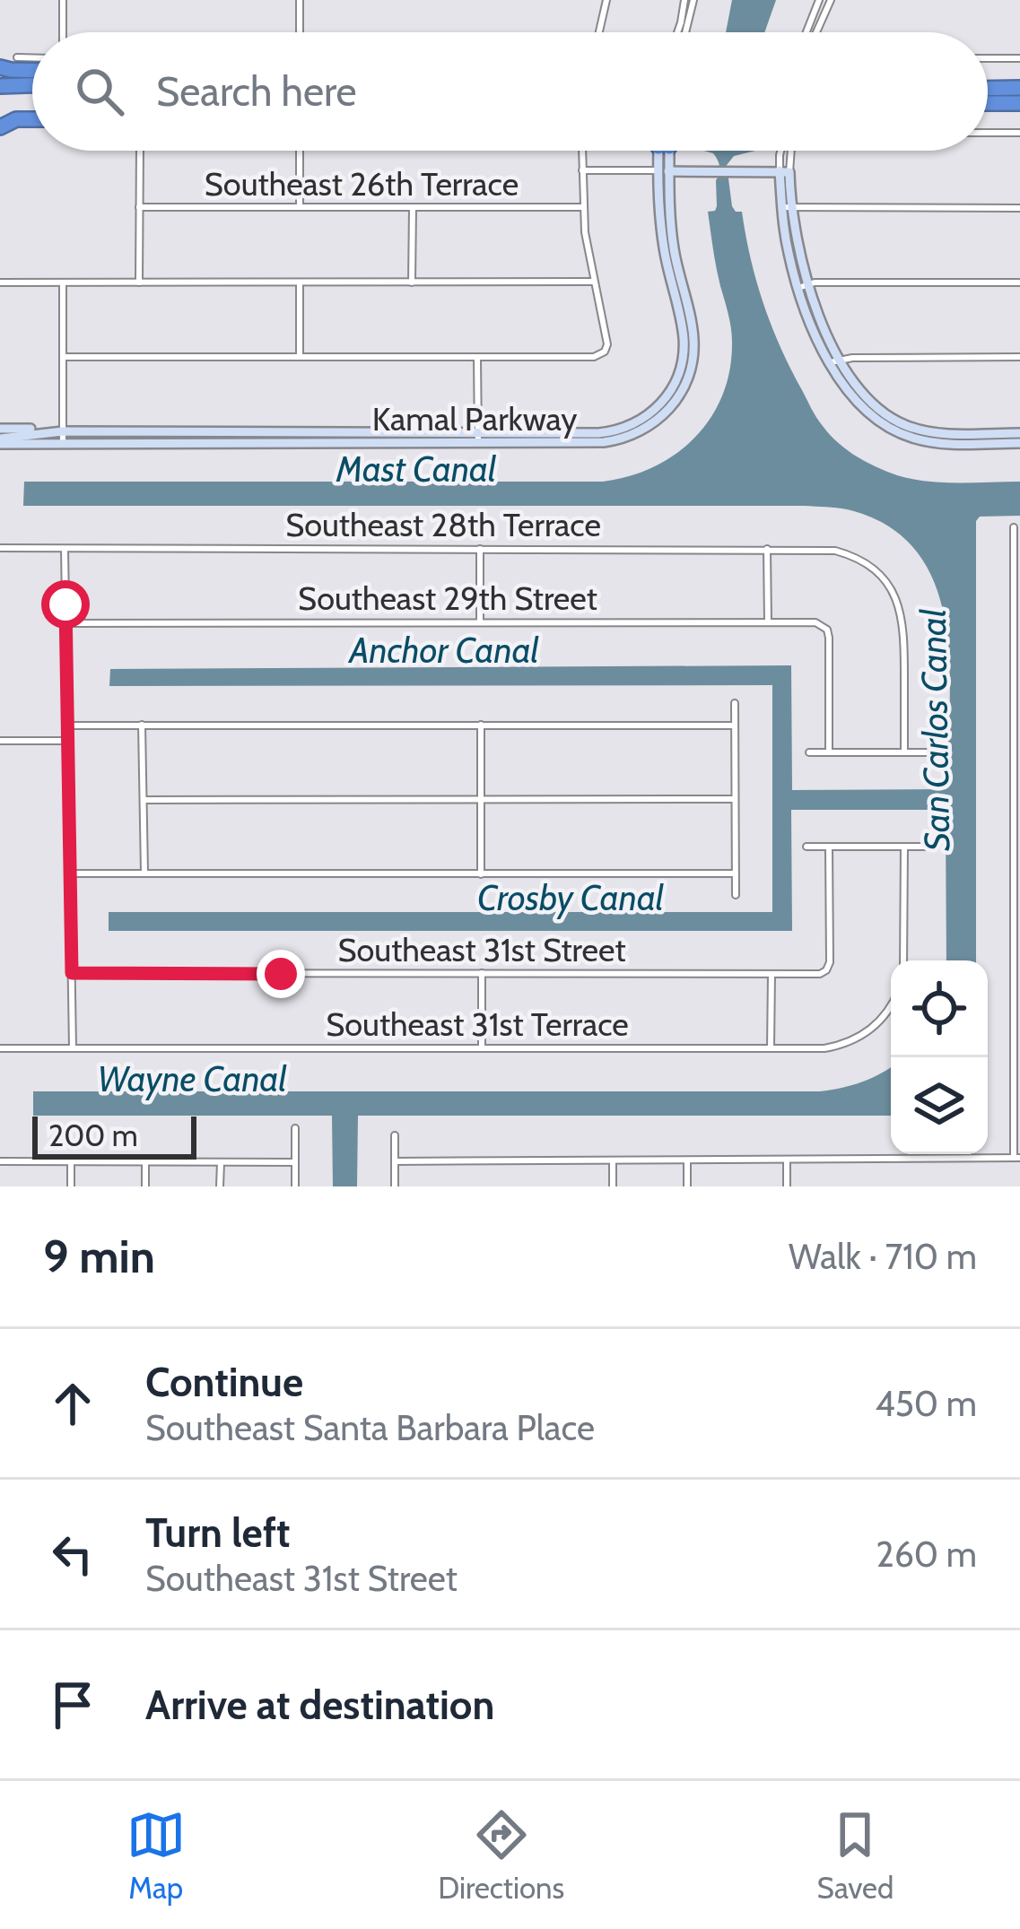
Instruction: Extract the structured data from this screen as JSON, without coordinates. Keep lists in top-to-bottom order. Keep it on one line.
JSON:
{"streets":{"street":["Southeast 26th Terrace","Kamal Parkway","Southeast 28th Terrace","Southeast 29th Street","Southeast 31st Street","Southeast 31st Terrace"]},"water":["Mast Canal","Anchor Canal","San Carlos Canal","Crosby Canal","Wayne Canal"],"scale_bar":"200 m","page":{"search":"Search here","scale":"200 m","heading":["9 min","Walk · 710 m"],"list":[["Continue","Southeast Santa Barbara Place","450 m"],["Turn left","Southeast 31st Street","260 m"],"Arrive at destination"],"nav":["Map","Directions","Saved"]}}
